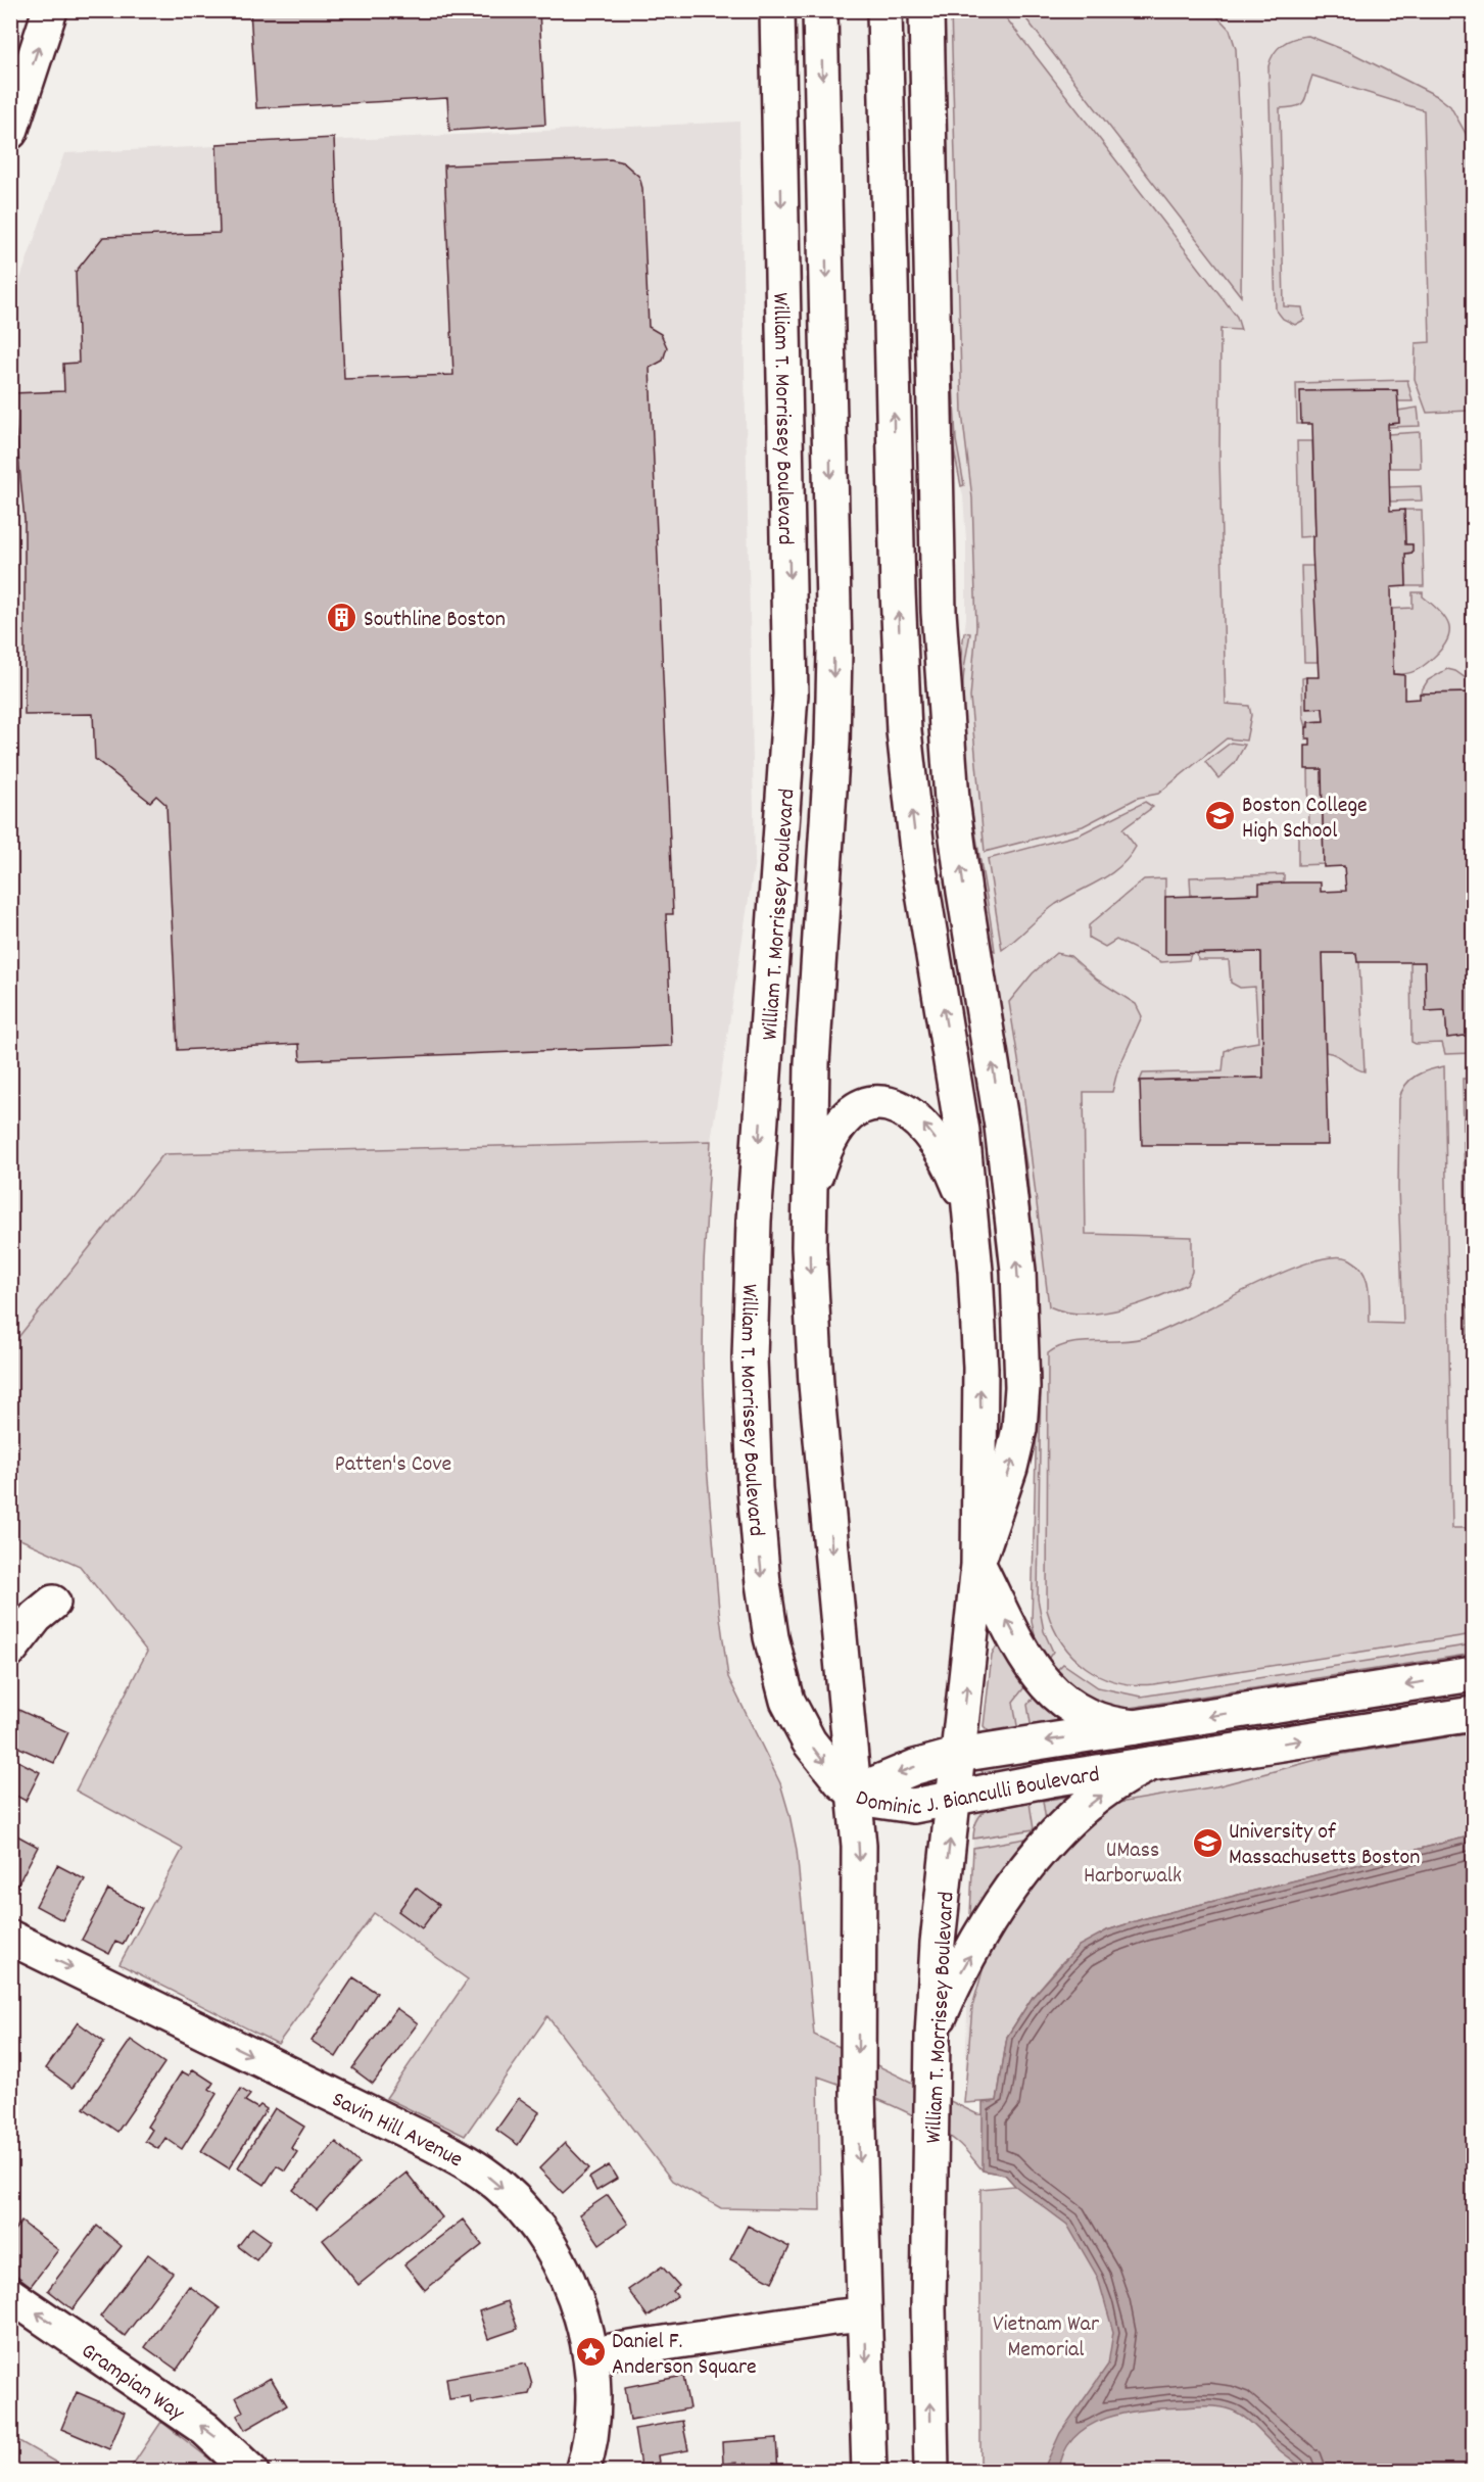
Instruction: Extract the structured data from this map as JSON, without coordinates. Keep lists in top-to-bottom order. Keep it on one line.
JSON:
{"streets":{"main road":["William T. Morrissey Boulevard","Dominic J. Bianculli Boulevard","Savin Hill Avenue","Grampian Way"]},"crossings":[["William T. Morrissey Boulevard","Dominic J. Bianculli Boulevard"]],"one_way":["Savin Hill Avenue","Grampian Way"],"parks":["Patten's Cove","UMass Harborwalk","Vietnam War Memorial"],"places":{"building":["Southline Boston"],"school or university":["Boston College High School","University of Massachusetts Boston"],"place":["Daniel F. Anderson Square"]}}
